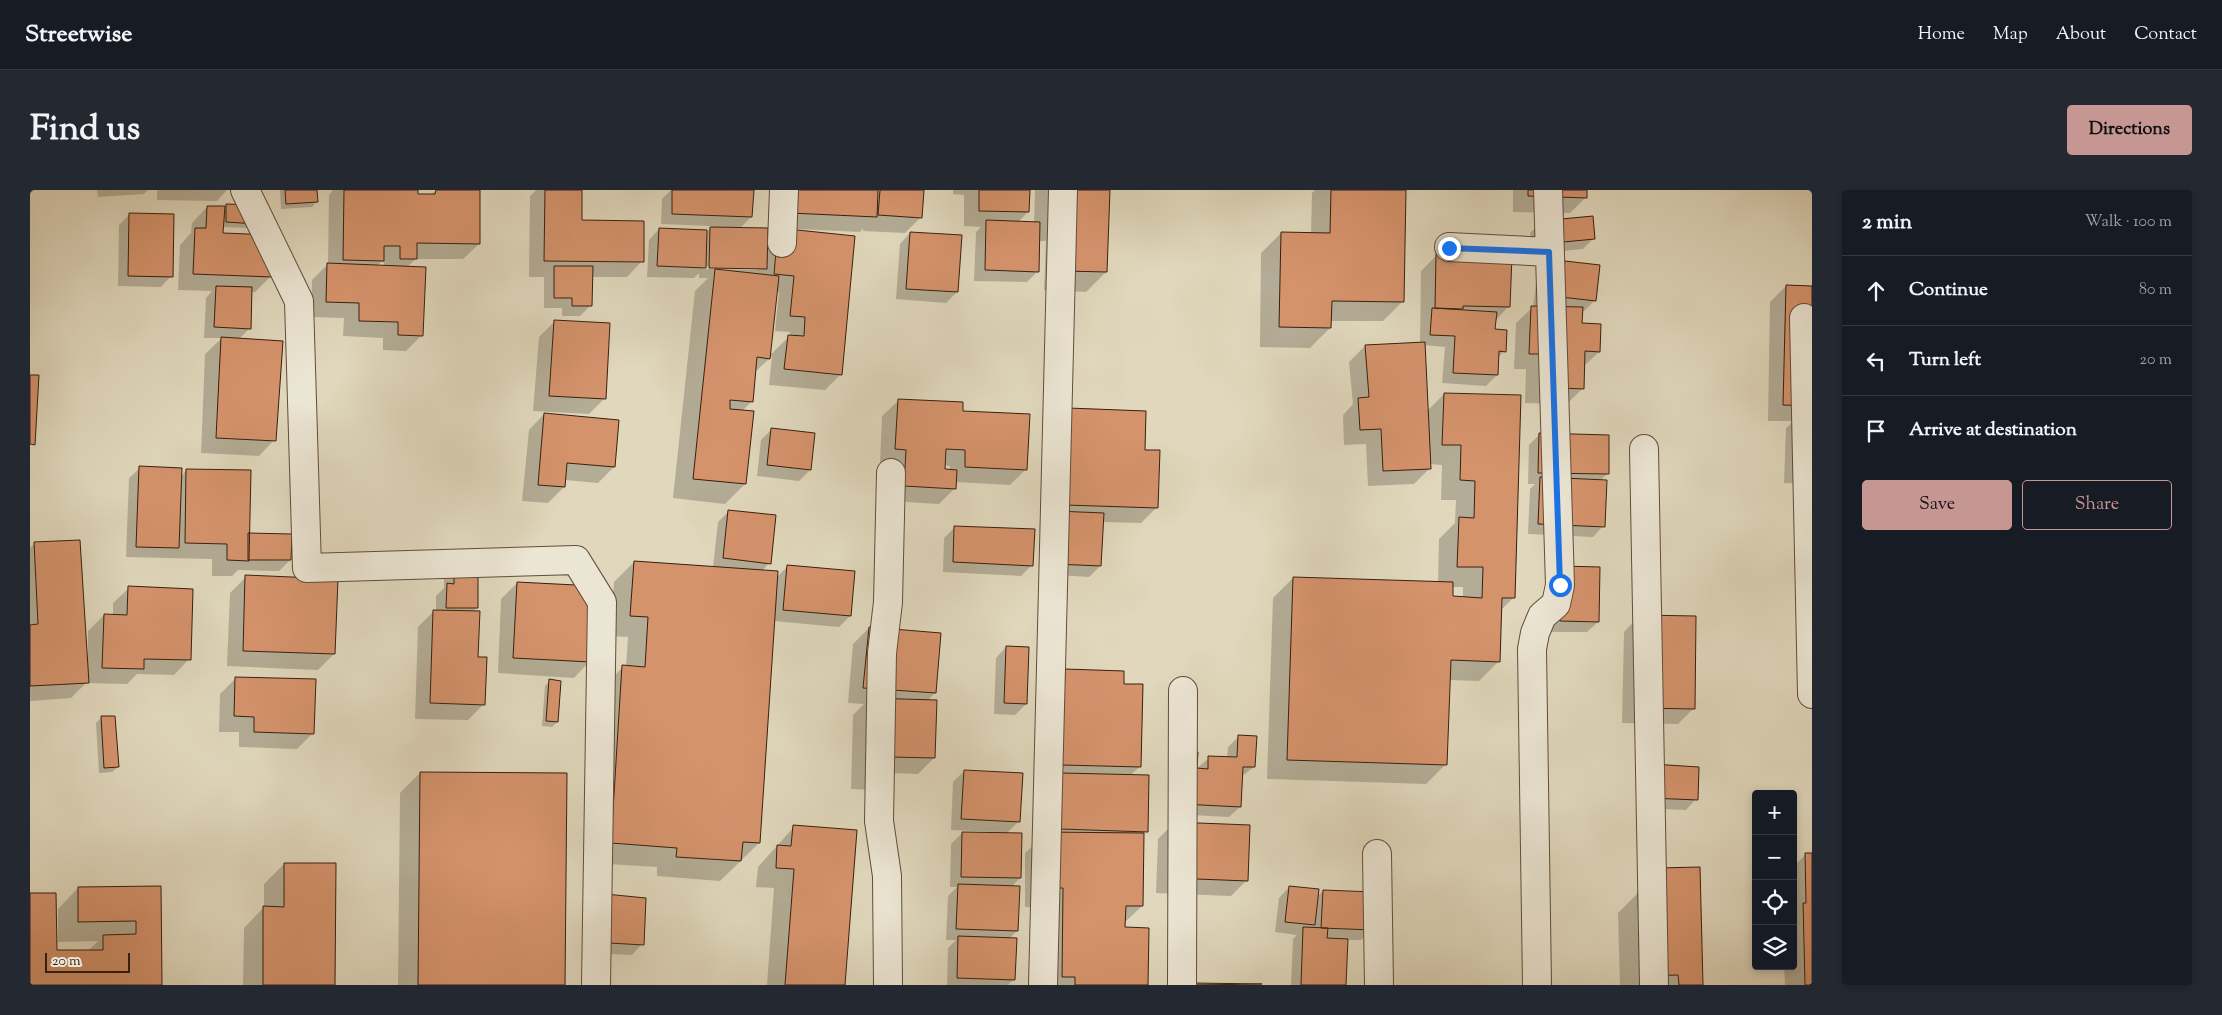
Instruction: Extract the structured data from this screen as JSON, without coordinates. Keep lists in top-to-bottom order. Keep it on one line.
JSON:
{"scale_bar":"20 m","page":{"header":"Streetwise","nav":["Home","Map","About","Contact"],"title":"Find us","buttons":["Directions",["Save","Share"]],"heading":["2 min","Walk · 100 m"],"list":[["Continue","80 m"],["Turn left","20 m"],"Arrive at destination"],"map_buttons":["+","−"],"scale":"20 m"}}
